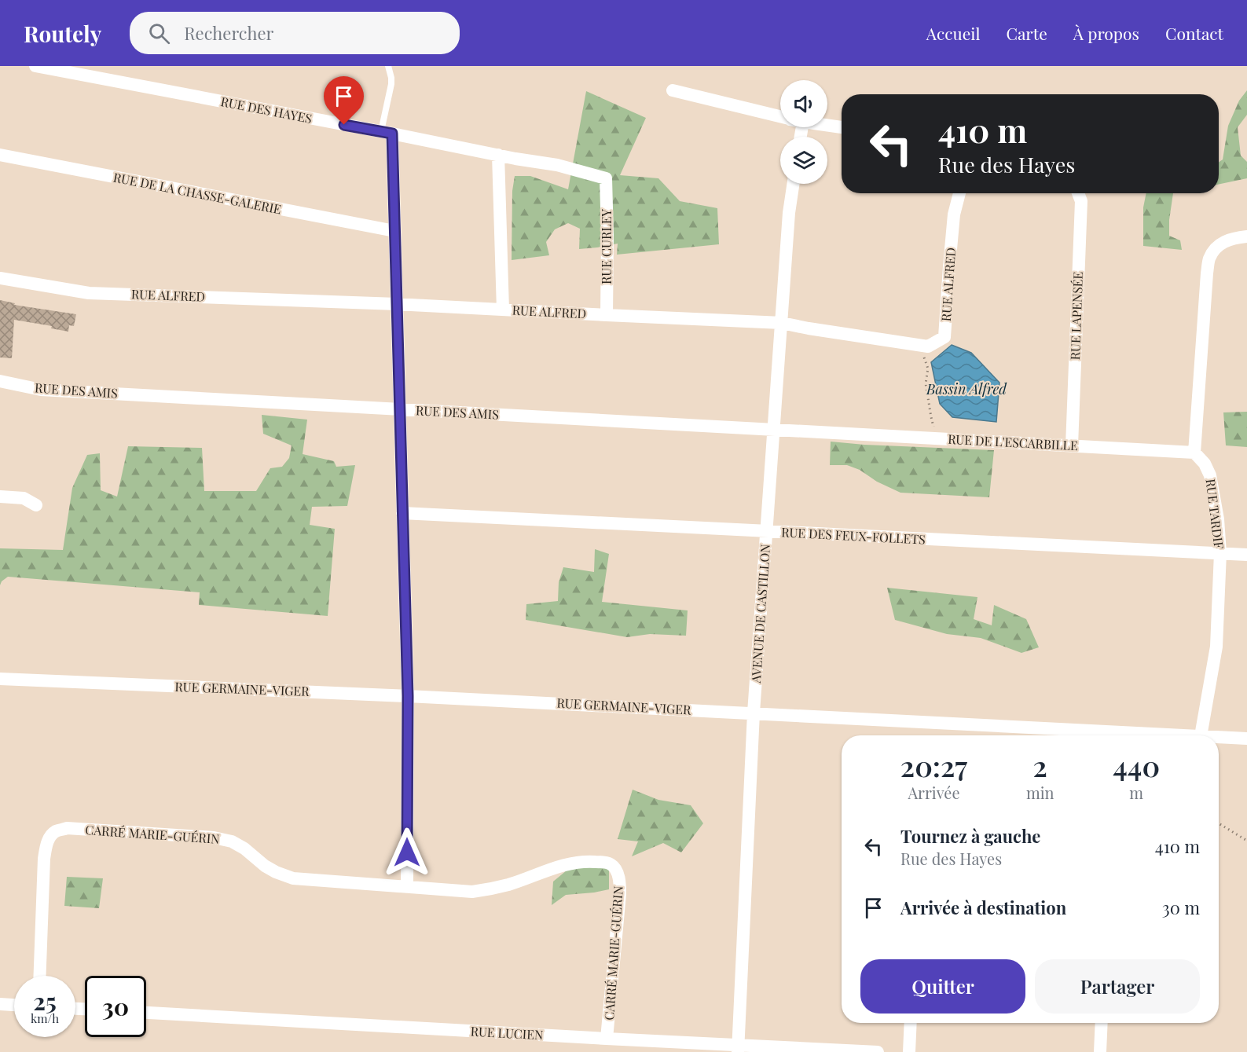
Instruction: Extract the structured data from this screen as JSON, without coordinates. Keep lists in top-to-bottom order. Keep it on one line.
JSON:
{"streets":{"street":["RUE DES HAYES","RUE DE LA CHASSE-GALERIE","RUE CURLEY","RUE ALFRED","RUE LAPENSÉE","RUE DES AMIS","RUE DE L'ESCARBILLE","RUE TARDIF","RUE DES FEUX-FOLLETS","AVENUE DE CASTILLON","RUE GERMAINE-VIGER","CARRÉ MARIE-GUÉRIN","RUE LUCIEN"]},"crossings":[["RUE DES HAYES","RUE CURLEY"],["RUE CURLEY","RUE ALFRED"],["RUE ALFRED","AVENUE DE CASTILLON"],["RUE LAPENSÉE","RUE DE L'ESCARBILLE"],["RUE DES AMIS","RUE DE L'ESCARBILLE"],["RUE DES AMIS","AVENUE DE CASTILLON"],["RUE DE L'ESCARBILLE","RUE TARDIF"],["RUE TARDIF","RUE DES FEUX-FOLLETS"],["RUE DES FEUX-FOLLETS","AVENUE DE CASTILLON"],["AVENUE DE CASTILLON","RUE GERMAINE-VIGER"],["AVENUE DE CASTILLON","RUE LUCIEN"],["CARRÉ MARIE-GUÉRIN","RUE LUCIEN"]],"water":["Bassin Alfred"],"page":{"header":"Routely","search":"Rechercher","nav":["Accueil","Carte","À propos","Contact"],"turn":["410 m","Rue des Hayes"],"eta":["20:27","Arrivée","2","min","440","m"],"list":[{"name":"Tournez à gauche","note":"Rue des Hayes","value":"410 m"},{"name":"Arrivée à destination","value":"30 m"}],"buttons":["Quitter","Partager"],"speed":"25 km/h","limit":"30"}}
